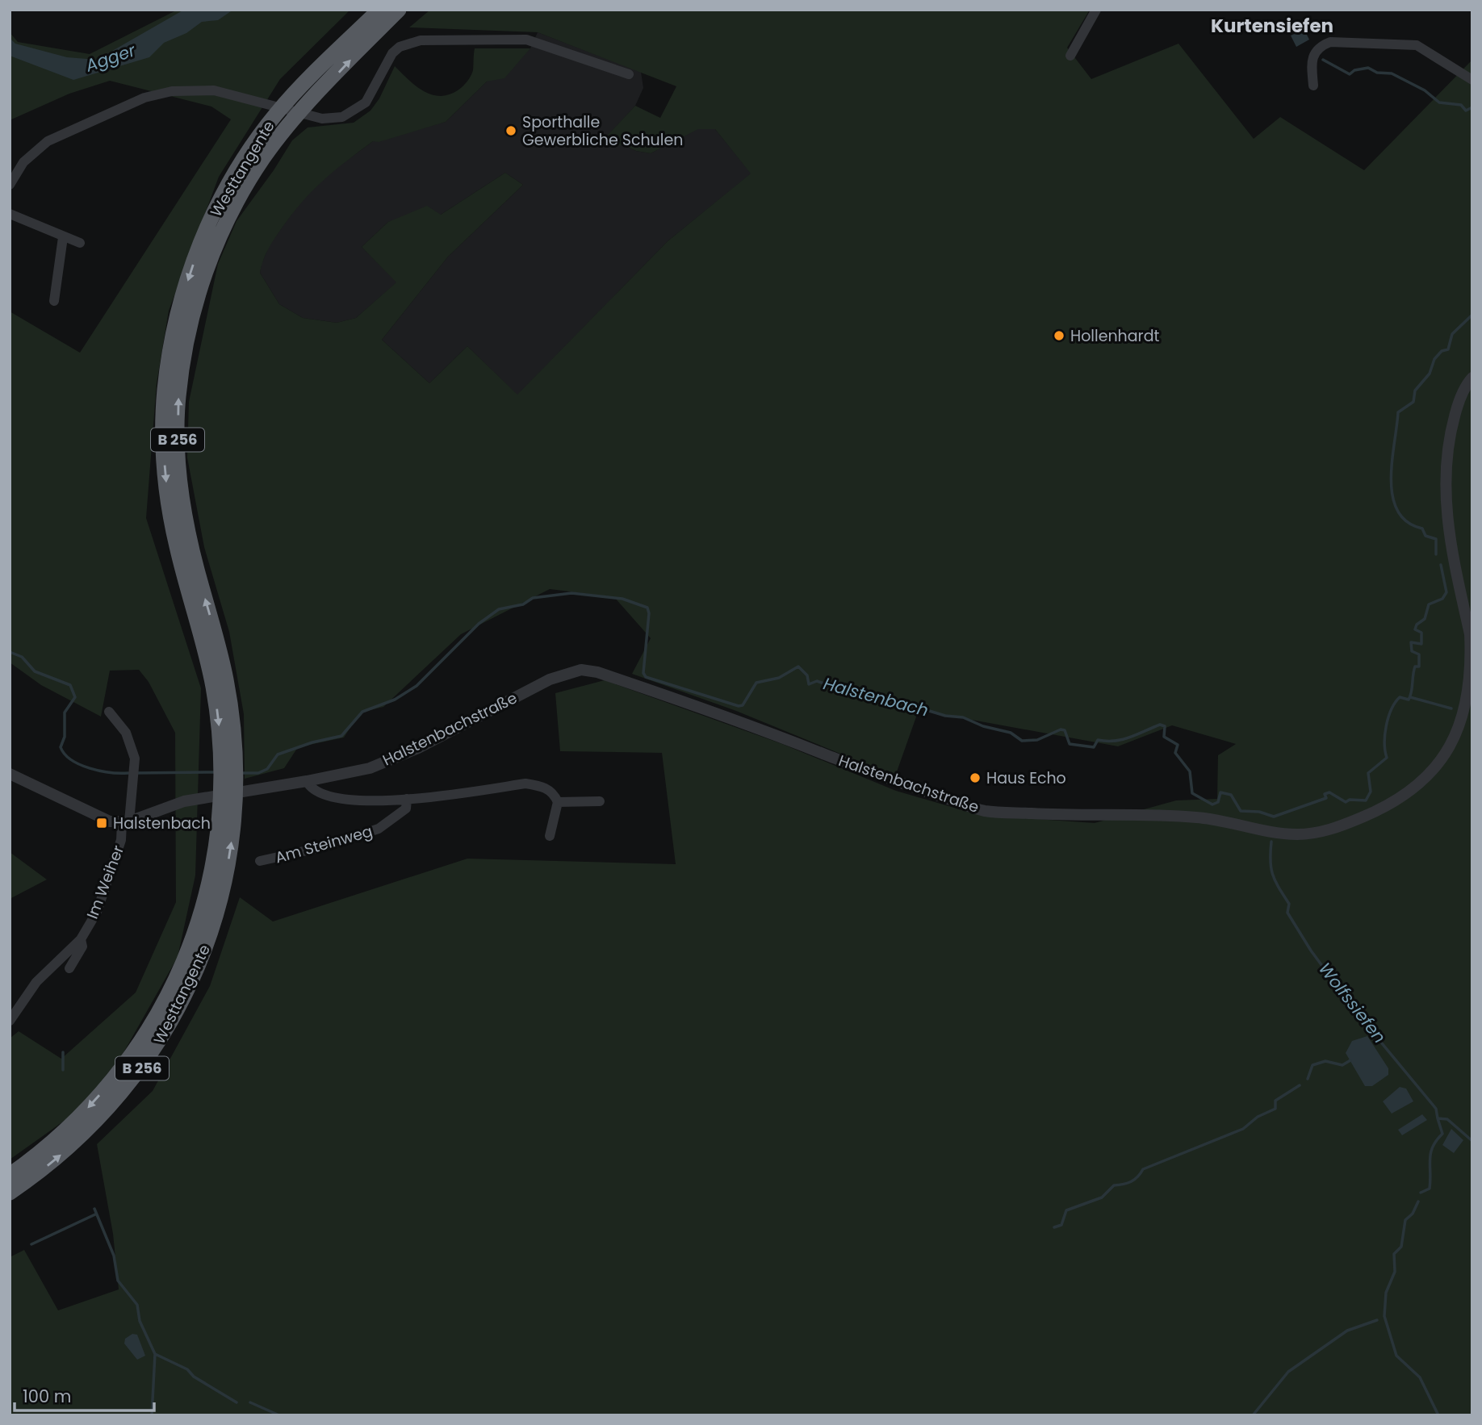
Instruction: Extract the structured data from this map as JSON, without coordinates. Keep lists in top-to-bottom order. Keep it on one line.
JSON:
{"streets":{"highway":["Westtangente","B 256"],"street":["Halstenbachstraße","Am Steinweg","Im Weiher"]},"crossings":[["Westtangente","B 256"],["Halstenbachstraße","Am Steinweg"],["Halstenbachstraße","Im Weiher"]],"districts":["Kurtensiefen"],"water":["Agger","Halstenbach","Wolfssiefen"],"places":{"other":["Sporthalle Gewerbliche Schulen","Hollenhardt","Haus Echo"],"transit":["Halstenbach"]},"scale_bar":"100 m"}
